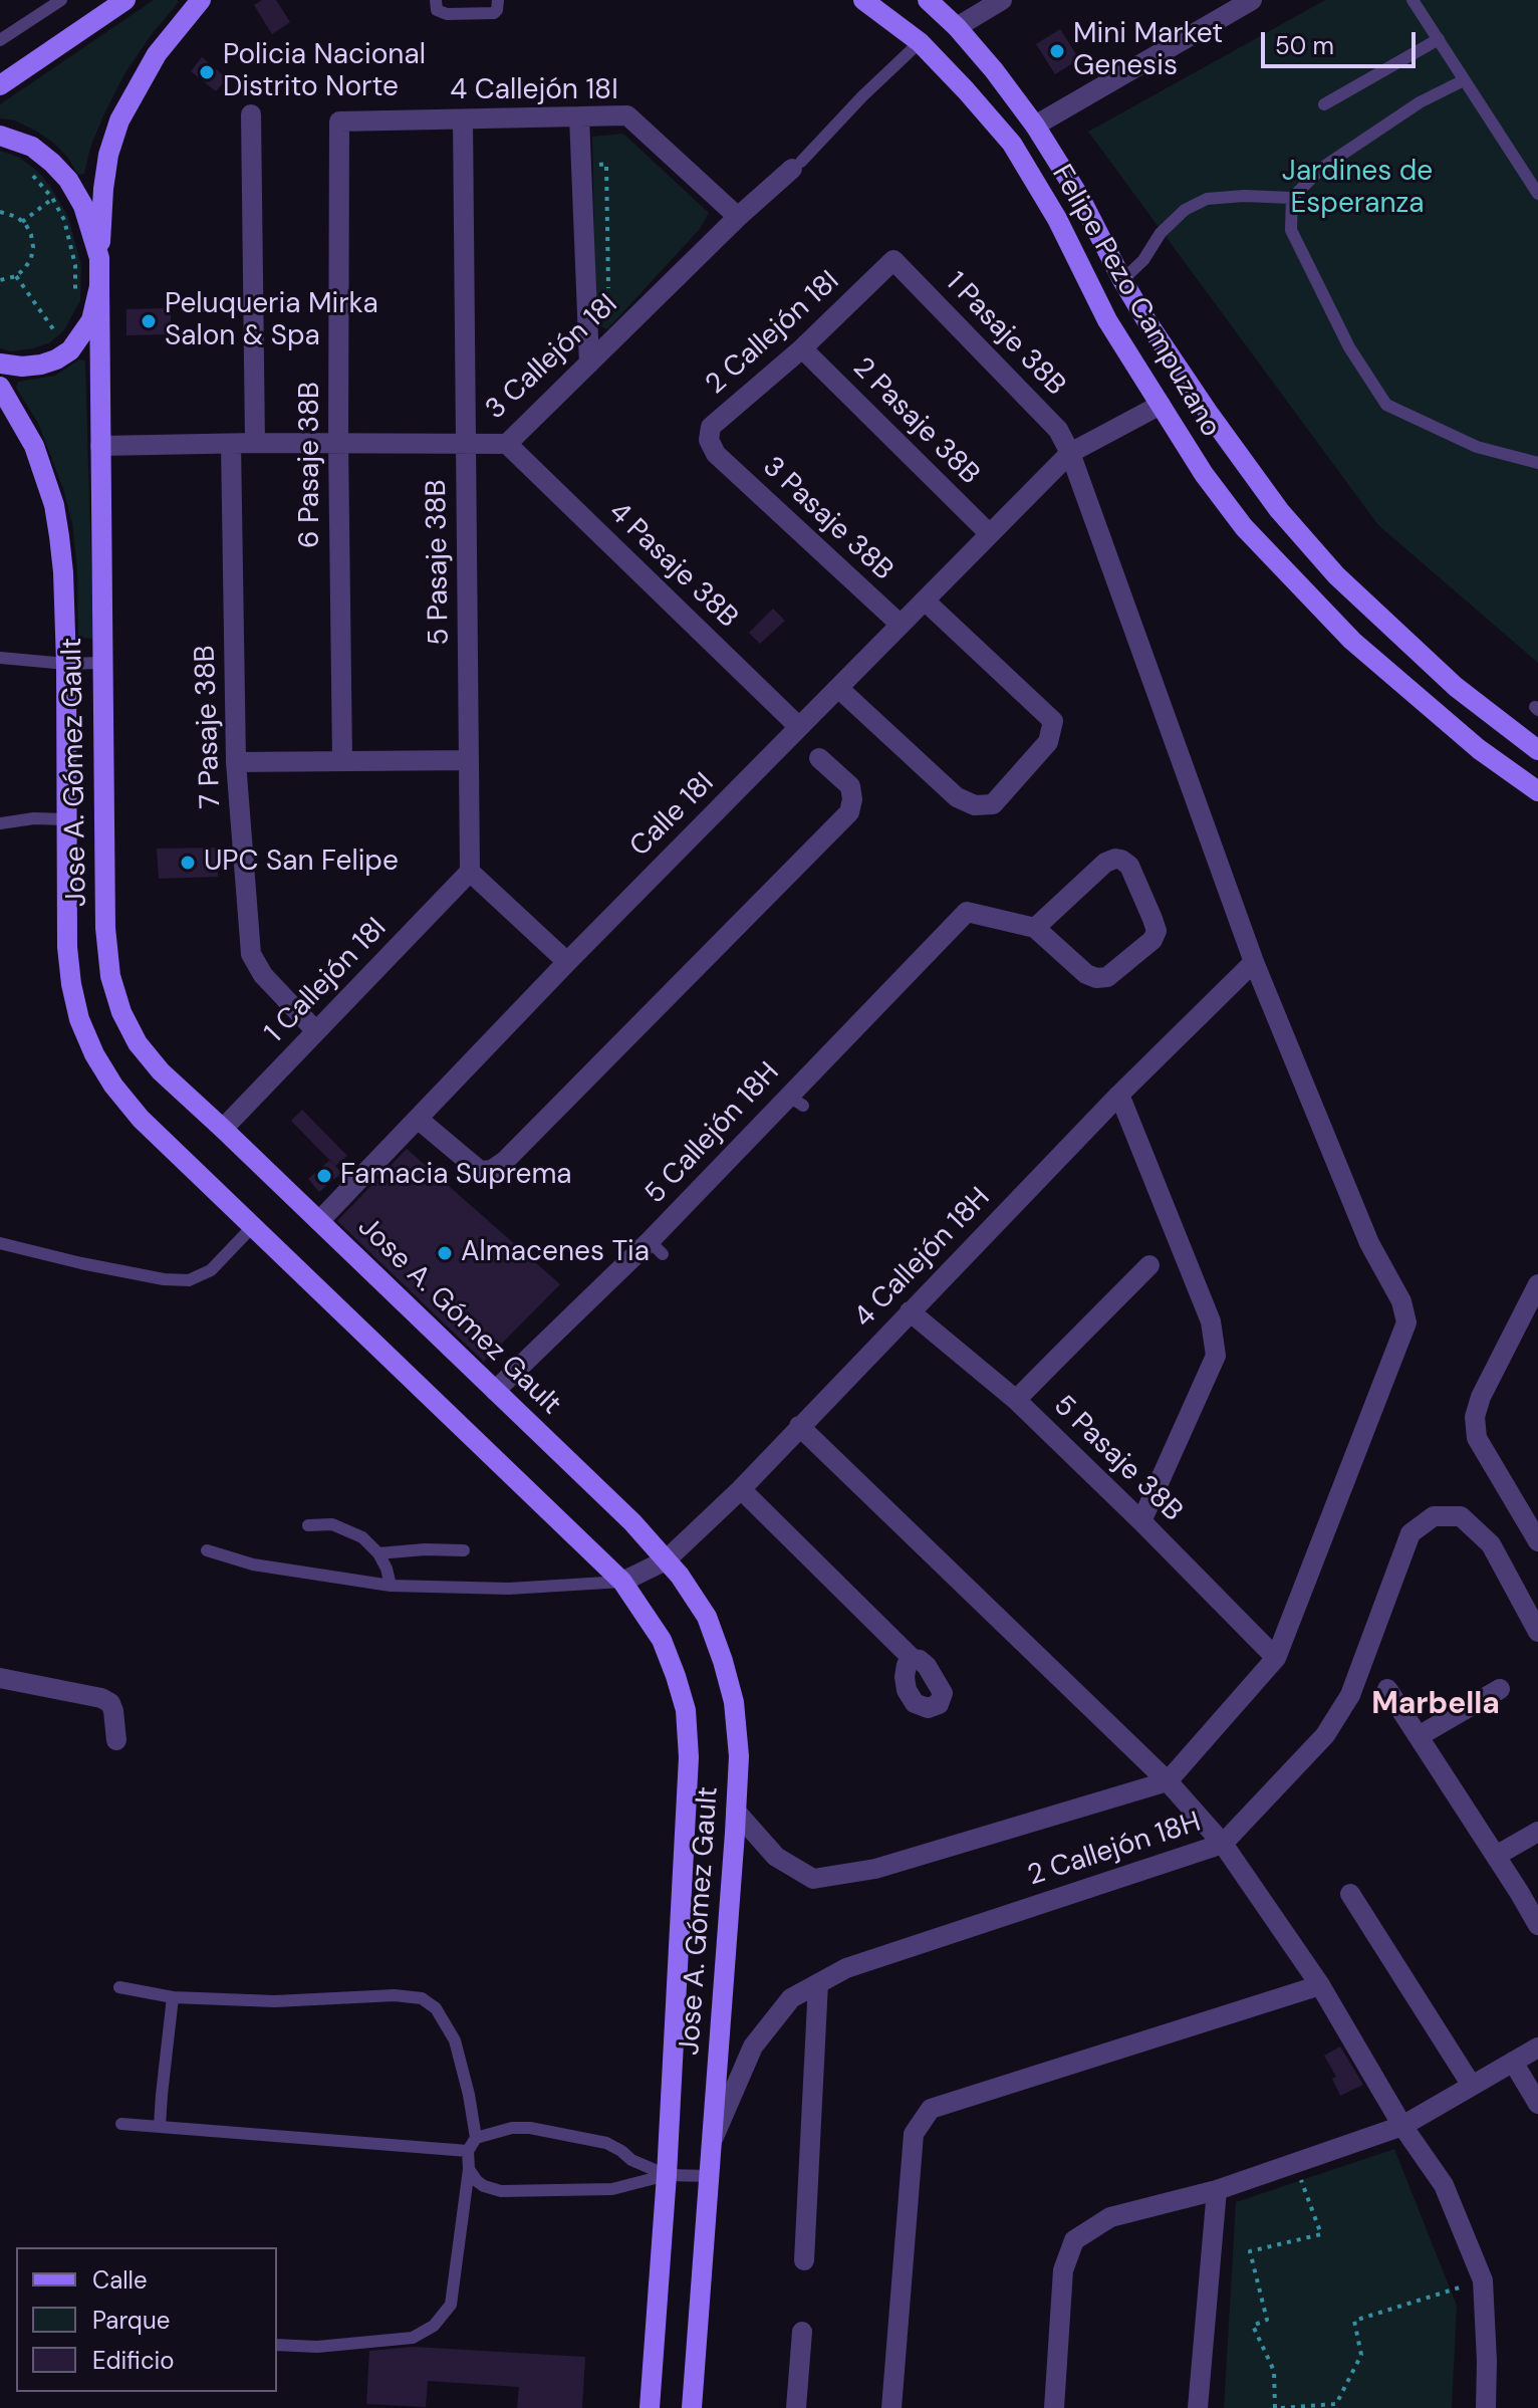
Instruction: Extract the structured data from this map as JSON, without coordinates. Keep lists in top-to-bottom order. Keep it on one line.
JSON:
{"streets":{"main road":["Felipe Pezo Campuzano","Jose A. Gómez Gault"],"street":["4 Callejón 18I","2 Callejón 18I","1 Pasaje 38B","3 Callejón 18I","2 Pasaje 38B","6 Pasaje 38B","3 Pasaje 38B","5 Pasaje 38B","4 Pasaje 38B","7 Pasaje 38B","Calle 18I","1 Callejón 18I","5 Callejón 18H","4 Callejón 18H","2 Callejón 18H"]},"crossings":[["4 Callejón 18I","3 Callejón 18I"],["4 Callejón 18I","6 Pasaje 38B"],["4 Callejón 18I","5 Pasaje 38B"],["Felipe Pezo Campuzano","Calle 18I"],["2 Callejón 18I","1 Pasaje 38B"],["2 Callejón 18I","2 Pasaje 38B"],["2 Callejón 18I","3 Pasaje 38B"],["1 Pasaje 38B","Calle 18I"],["1 Pasaje 38B","4 Callejón 18H"],["1 Pasaje 38B","2 Callejón 18H"],["3 Callejón 18I","6 Pasaje 38B"],["3 Callejón 18I","5 Pasaje 38B"],["3 Callejón 18I","4 Pasaje 38B"],["3 Callejón 18I","7 Pasaje 38B"],["3 Callejón 18I","Jose A. Gómez Gault"],["2 Pasaje 38B","Calle 18I"],["3 Pasaje 38B","Calle 18I"],["5 Pasaje 38B","1 Callejón 18I"],["5 Pasaje 38B","4 Callejón 18H"],["5 Pasaje 38B","2 Callejón 18H"],["4 Pasaje 38B","Calle 18I"],["7 Pasaje 38B","1 Callejón 18I"],["Jose A. Gómez Gault","Calle 18I"],["Jose A. Gómez Gault","1 Callejón 18I"],["Jose A. Gómez Gault","5 Callejón 18H"],["Jose A. Gómez Gault","4 Callejón 18H"],["Jose A. Gómez Gault","2 Callejón 18H"]],"districts":["Marbella"],"parks":["Jardines de Esperanza"],"places":["Mini Market Genesis","Policia Nacional Distrito Norte","Peluqueria Mirka Salon & Spa","UPC San Felipe","Famacia Suprema","Almacenes Tia"],"legend":["Calle","Parque","Edificio"],"scale_bar":"50 m"}
